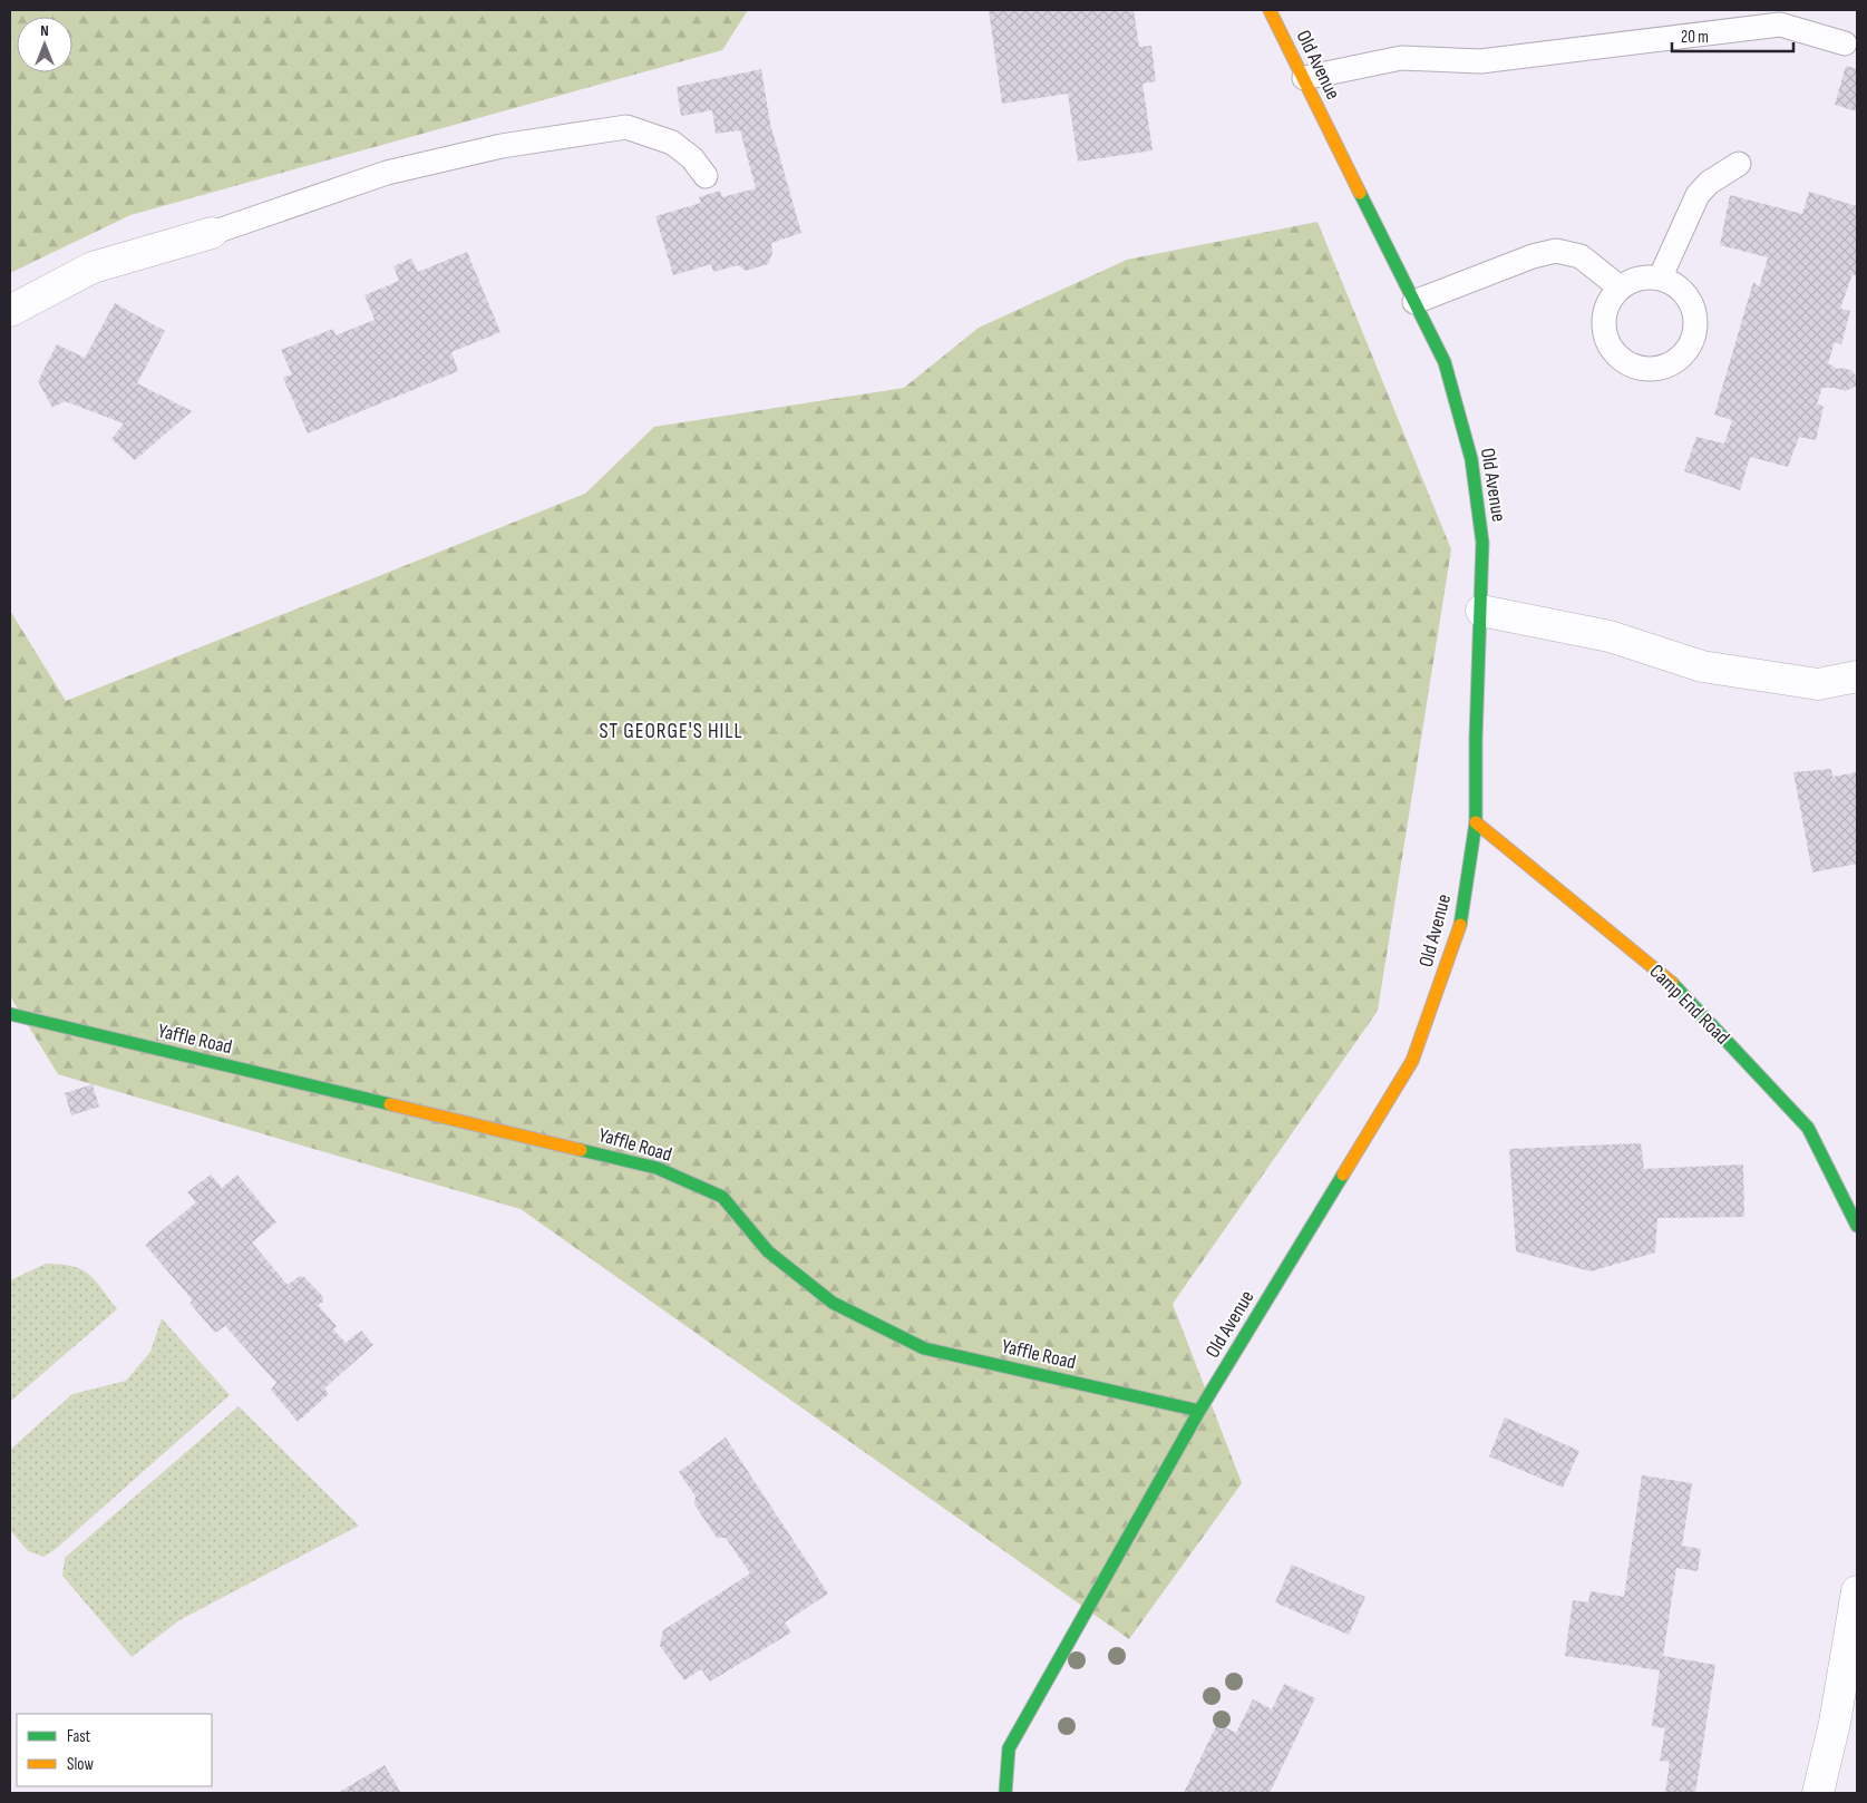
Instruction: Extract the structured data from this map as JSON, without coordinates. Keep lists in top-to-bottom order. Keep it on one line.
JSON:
{"streets":{"street":["Old Avenue","Camp End Road","Yaffle Road"]},"crossings":[["Old Avenue","Camp End Road"],["Old Avenue","Yaffle Road"]],"districts":["ST GEORGE'S HILL"],"legend":["Fast","Slow"],"scale_bar":"20 m","north":"top"}
